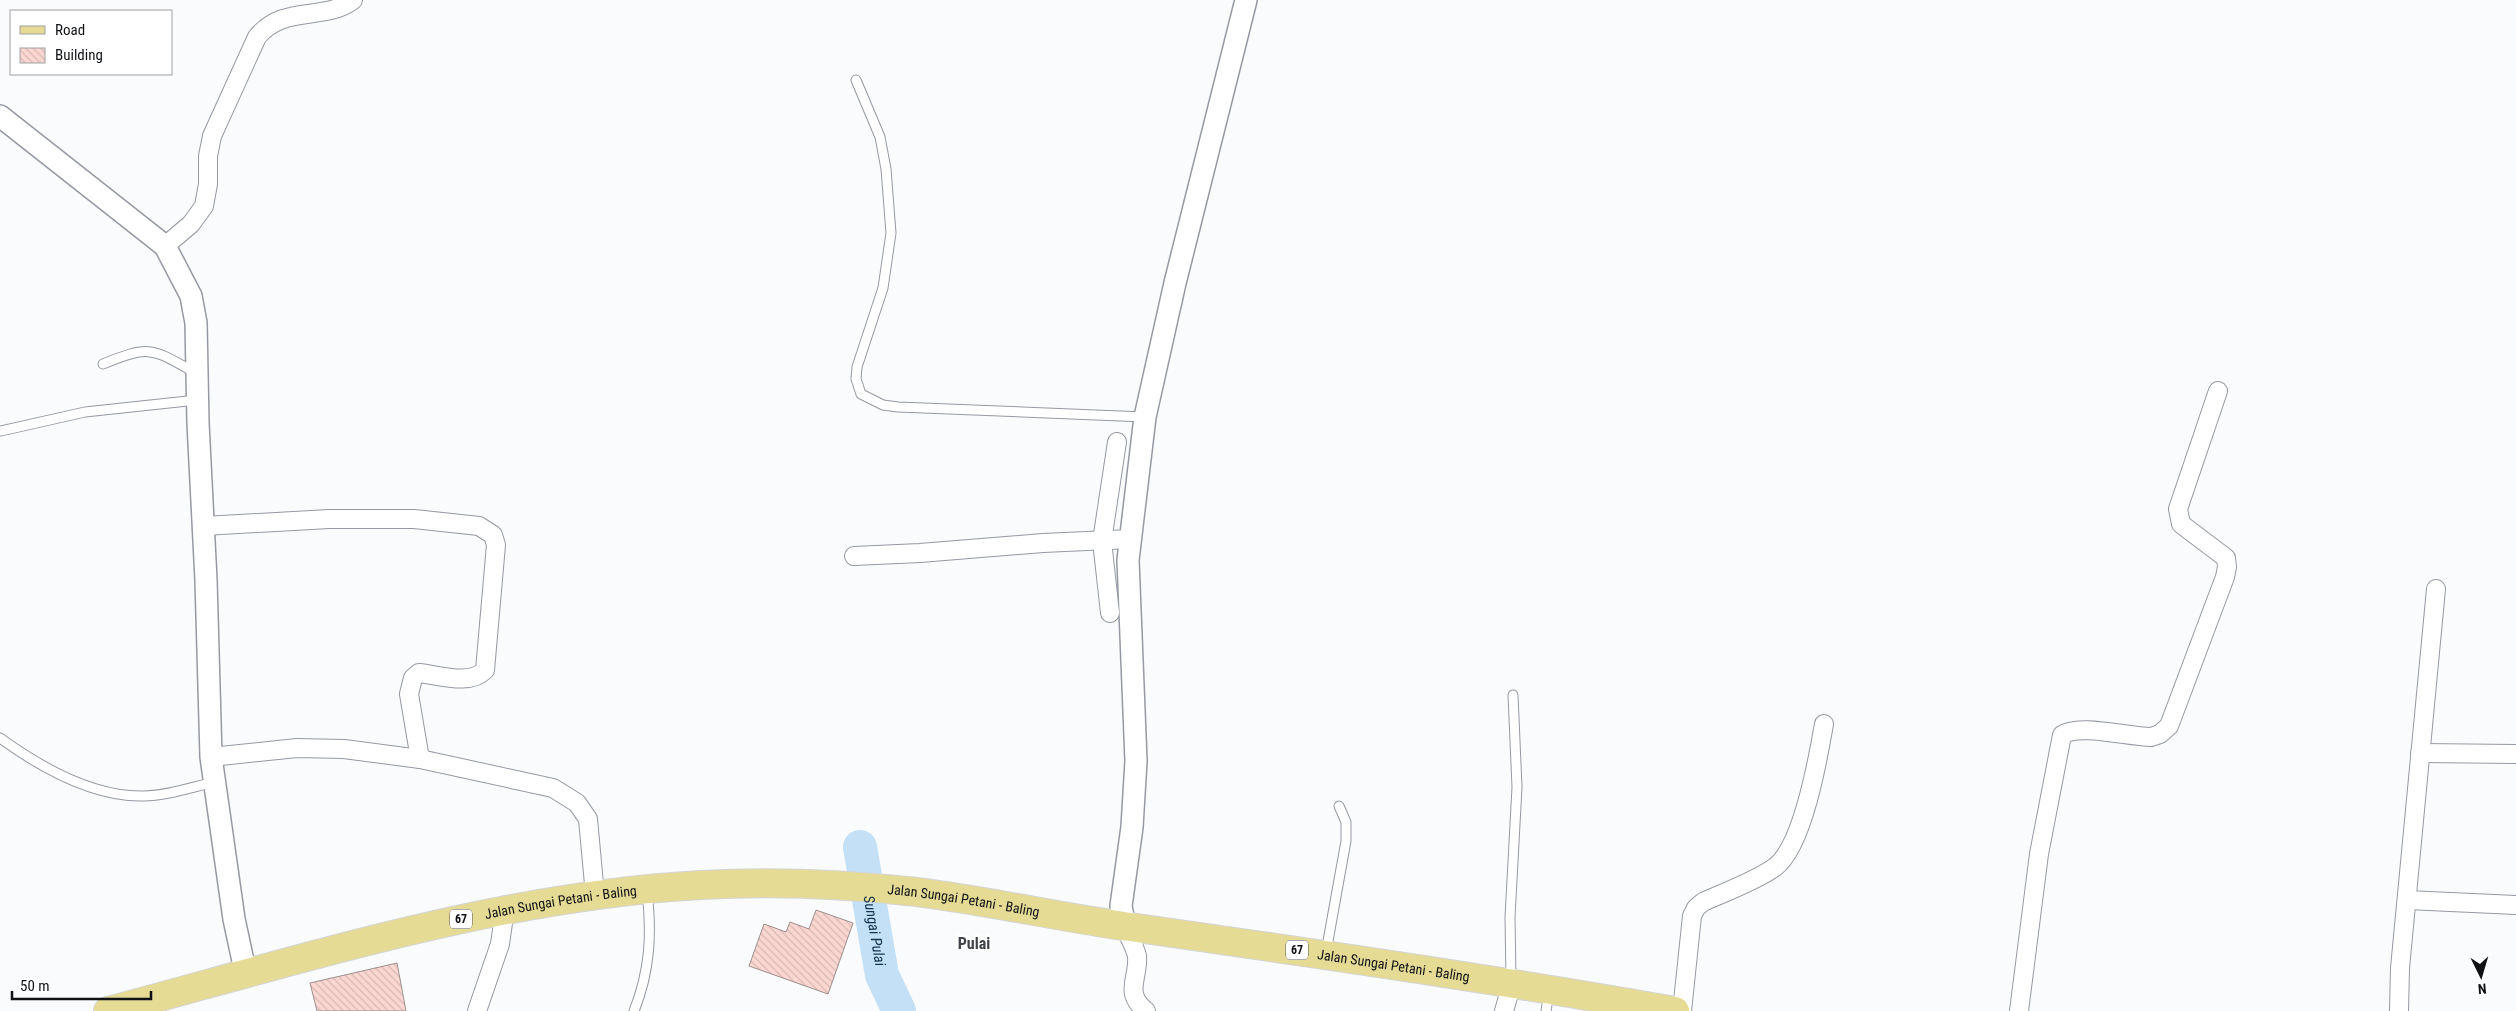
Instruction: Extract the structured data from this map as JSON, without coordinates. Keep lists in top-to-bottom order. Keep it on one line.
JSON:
{"streets":{"main road":["Jalan Sungai Petani - Baling","67"]},"districts":["Pulai"],"water":["Sungai Pulai"],"legend":["Road","Building"],"scale_bar":"50 m","north":"bottom"}
